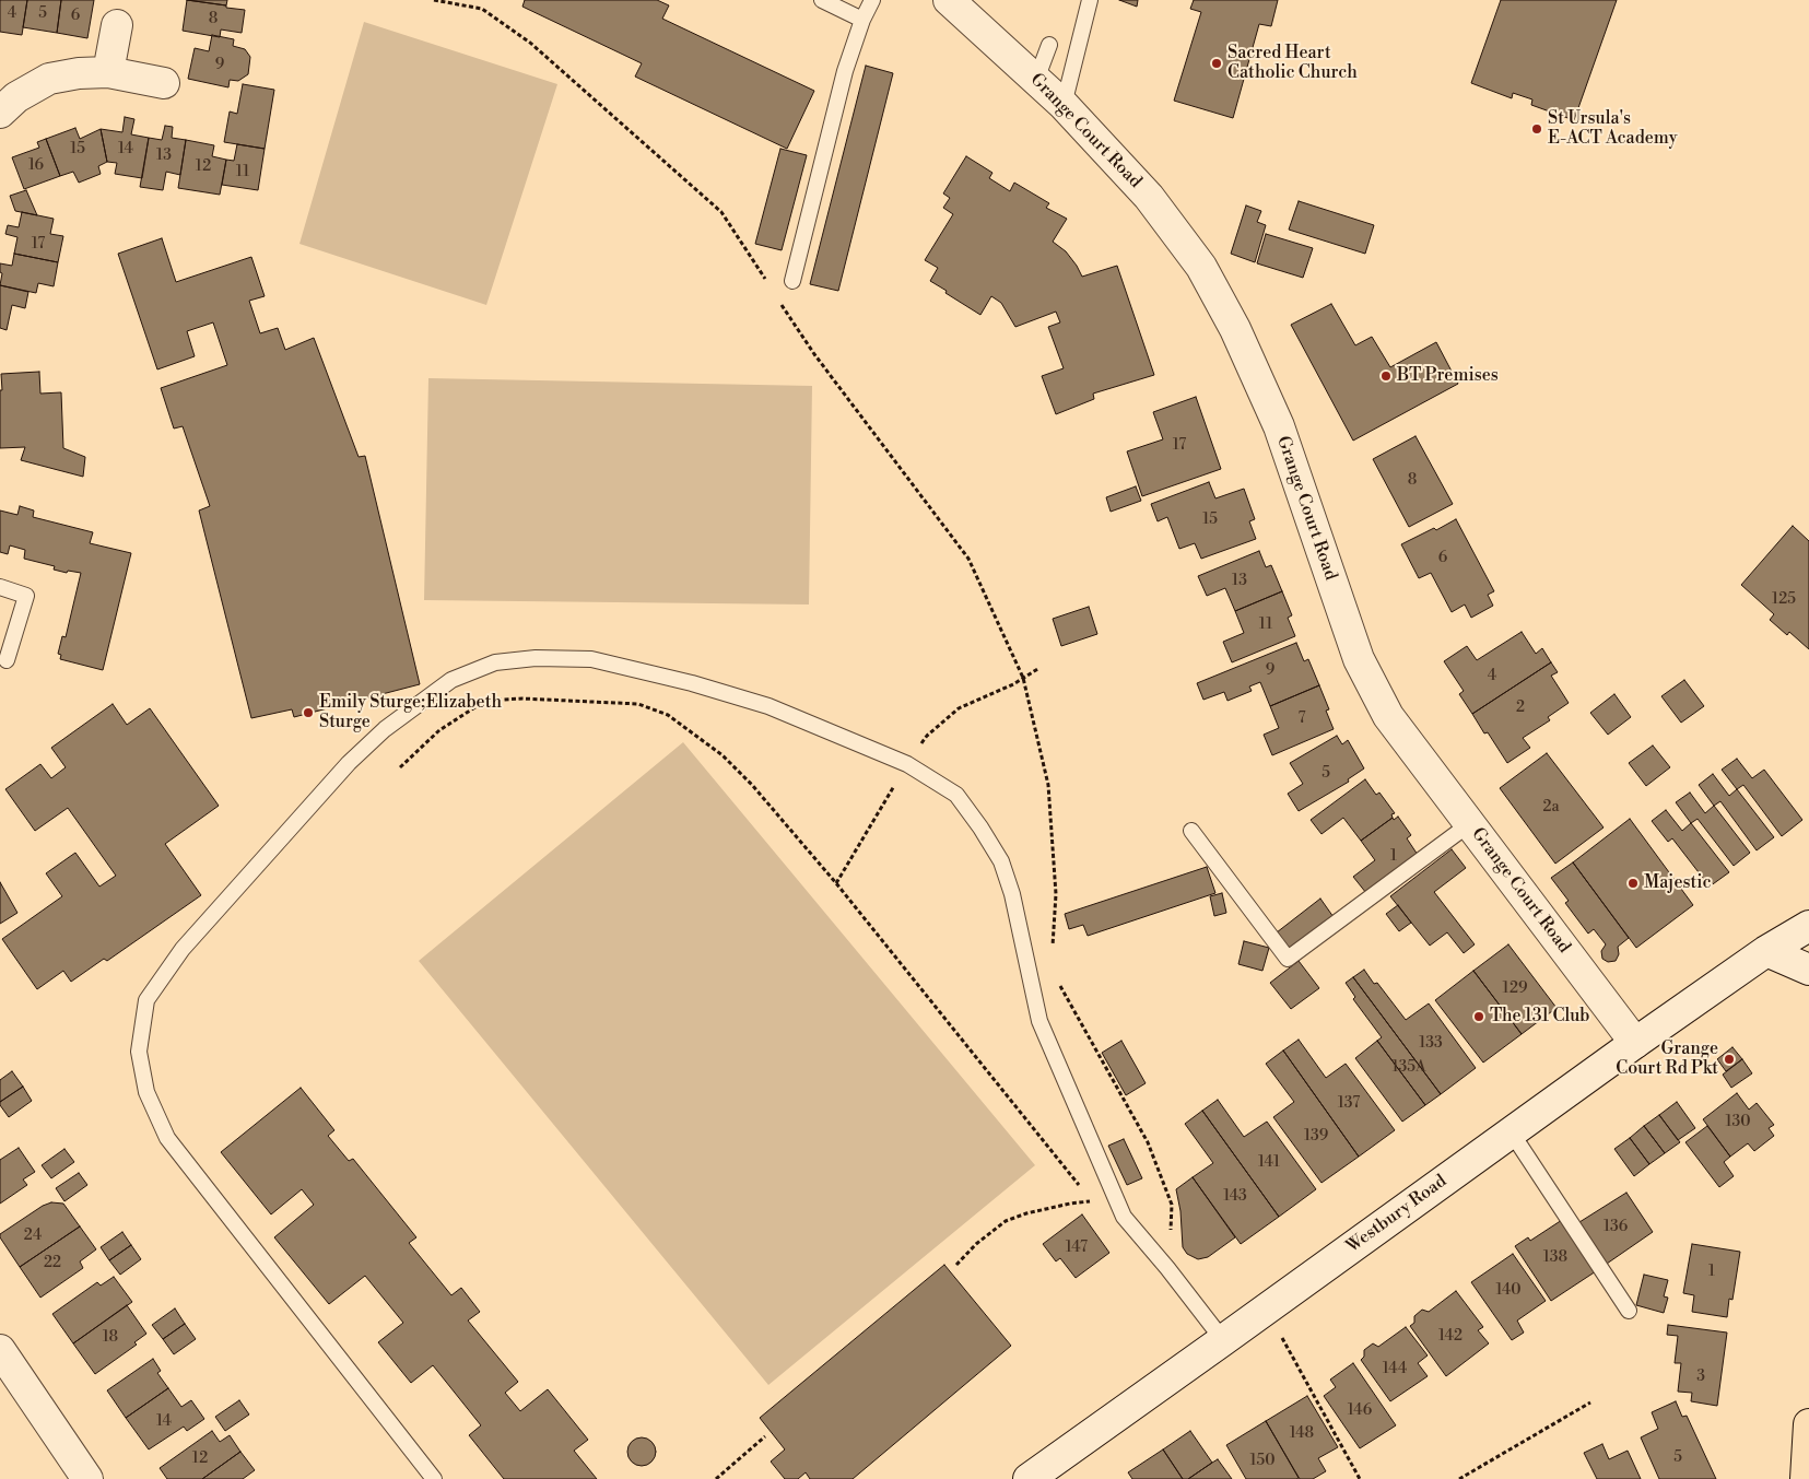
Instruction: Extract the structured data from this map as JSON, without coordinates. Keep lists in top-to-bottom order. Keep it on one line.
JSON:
{"streets":{"street":["Grange Court Road","Westbury Road"]},"crossings":[["Grange Court Road","Westbury Road"]],"places":["Sacred Heart Catholic Church","St Ursula's E-ACT Academy","BT Premises","Emily Sturge;Elizabeth Sturge","Majestic","The 131 Club","Grange Court Rd Pkt"],"house_numbers":["4","5","6","8","9","15","14","13","16","12","11","17","17","8","15","6","13","125","11","9","4","2","7","5","2a","1","129","133","135A","137","130","139","141","143","136","24","147","138","22","1","140","142","18","144","3","146","14","148","5","12","150"]}
